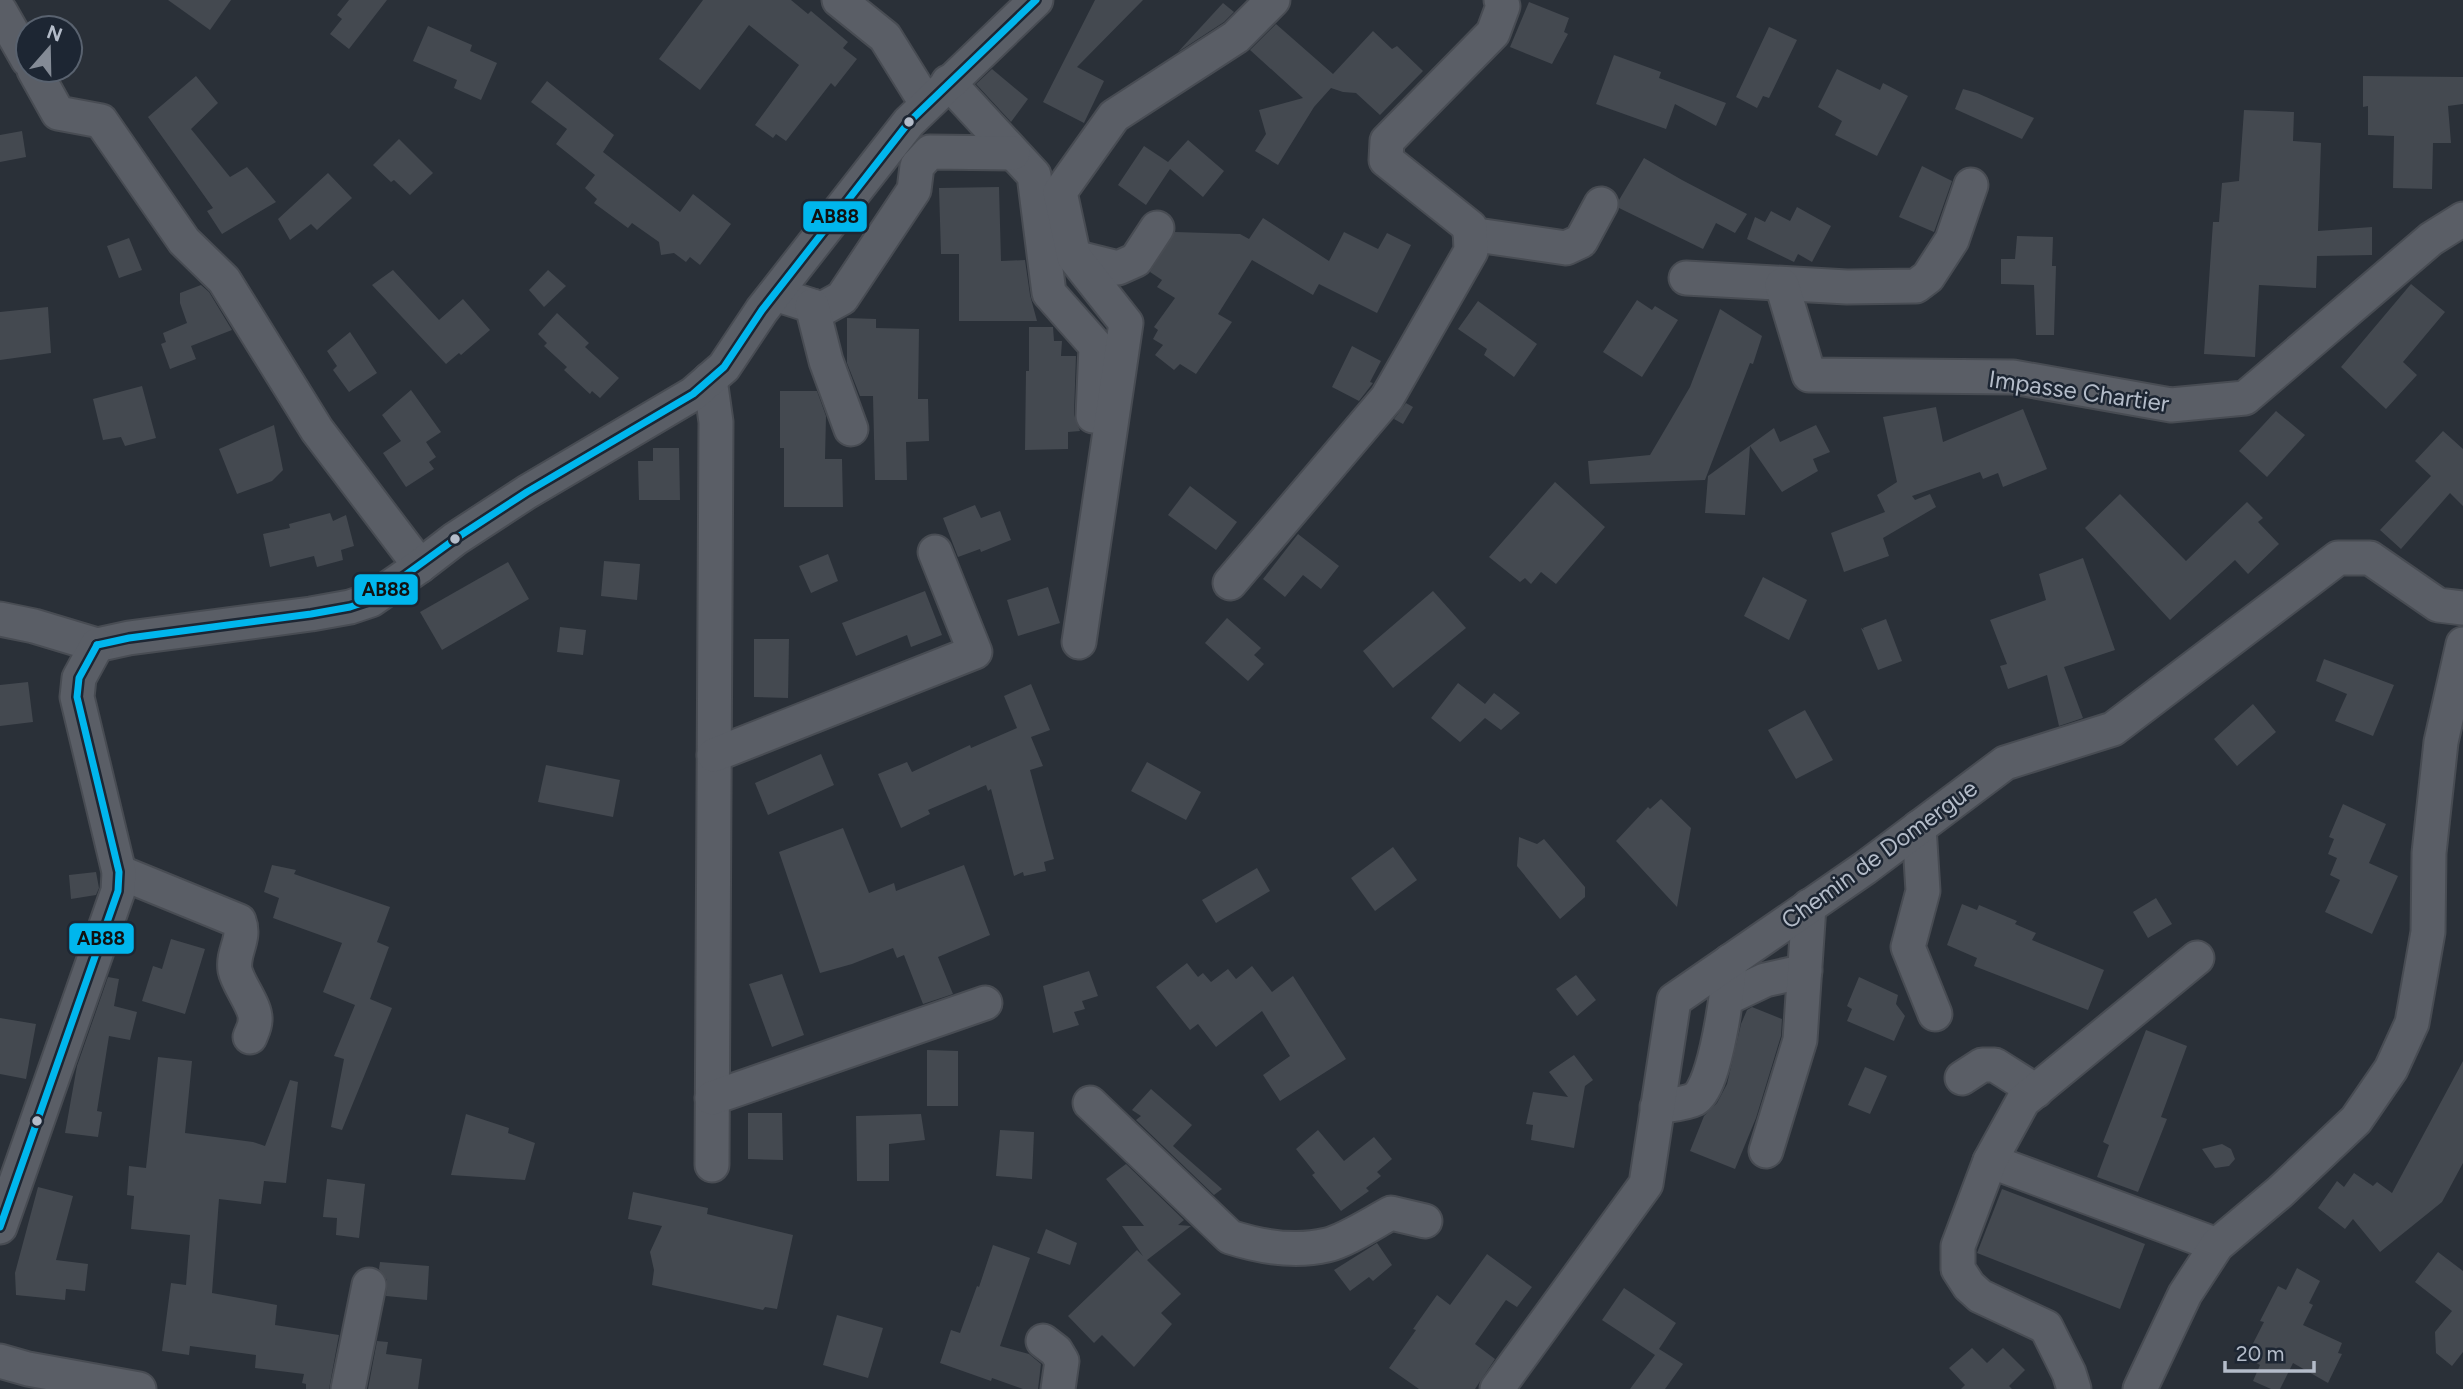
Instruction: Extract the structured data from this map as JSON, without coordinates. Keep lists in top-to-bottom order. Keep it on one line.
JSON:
{"streets":{"street":["Impasse Chartier","Chemin de Domergue"]},"lines":["transit line AB88"],"scale_bar":"20 m","north":"top"}
